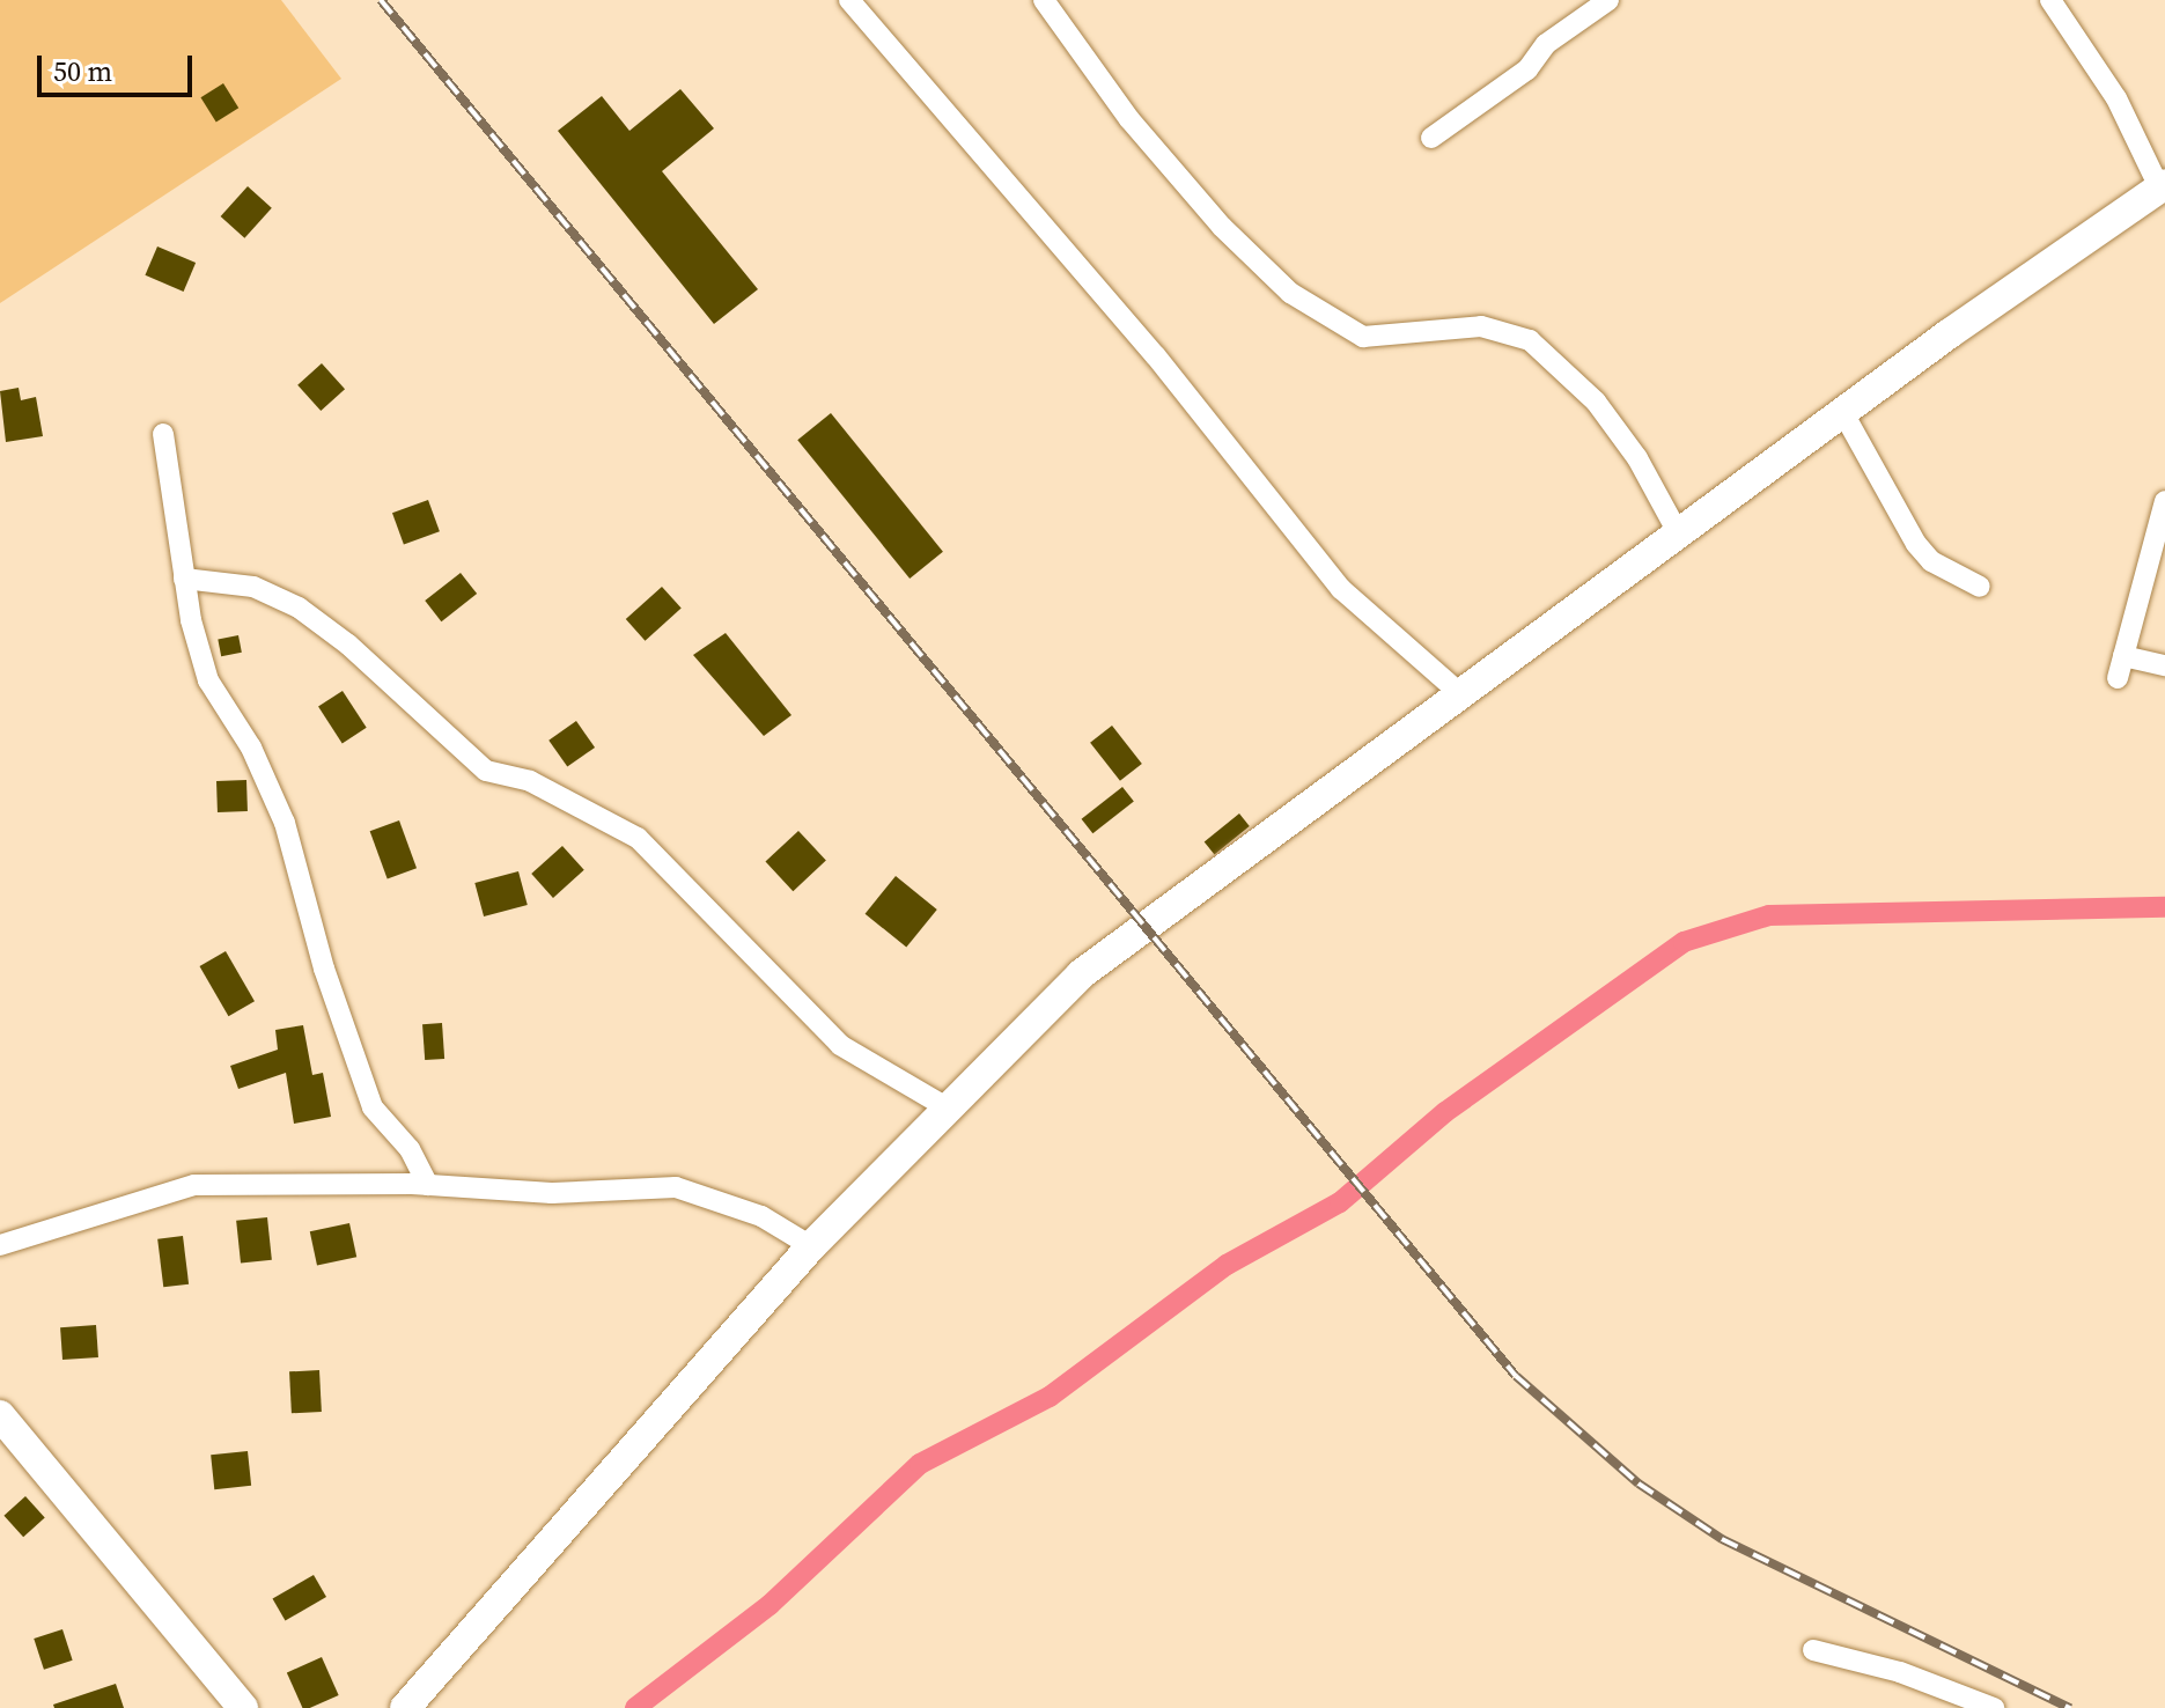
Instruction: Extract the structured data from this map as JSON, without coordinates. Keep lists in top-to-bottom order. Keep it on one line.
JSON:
{"scale_bar":"50 m"}
